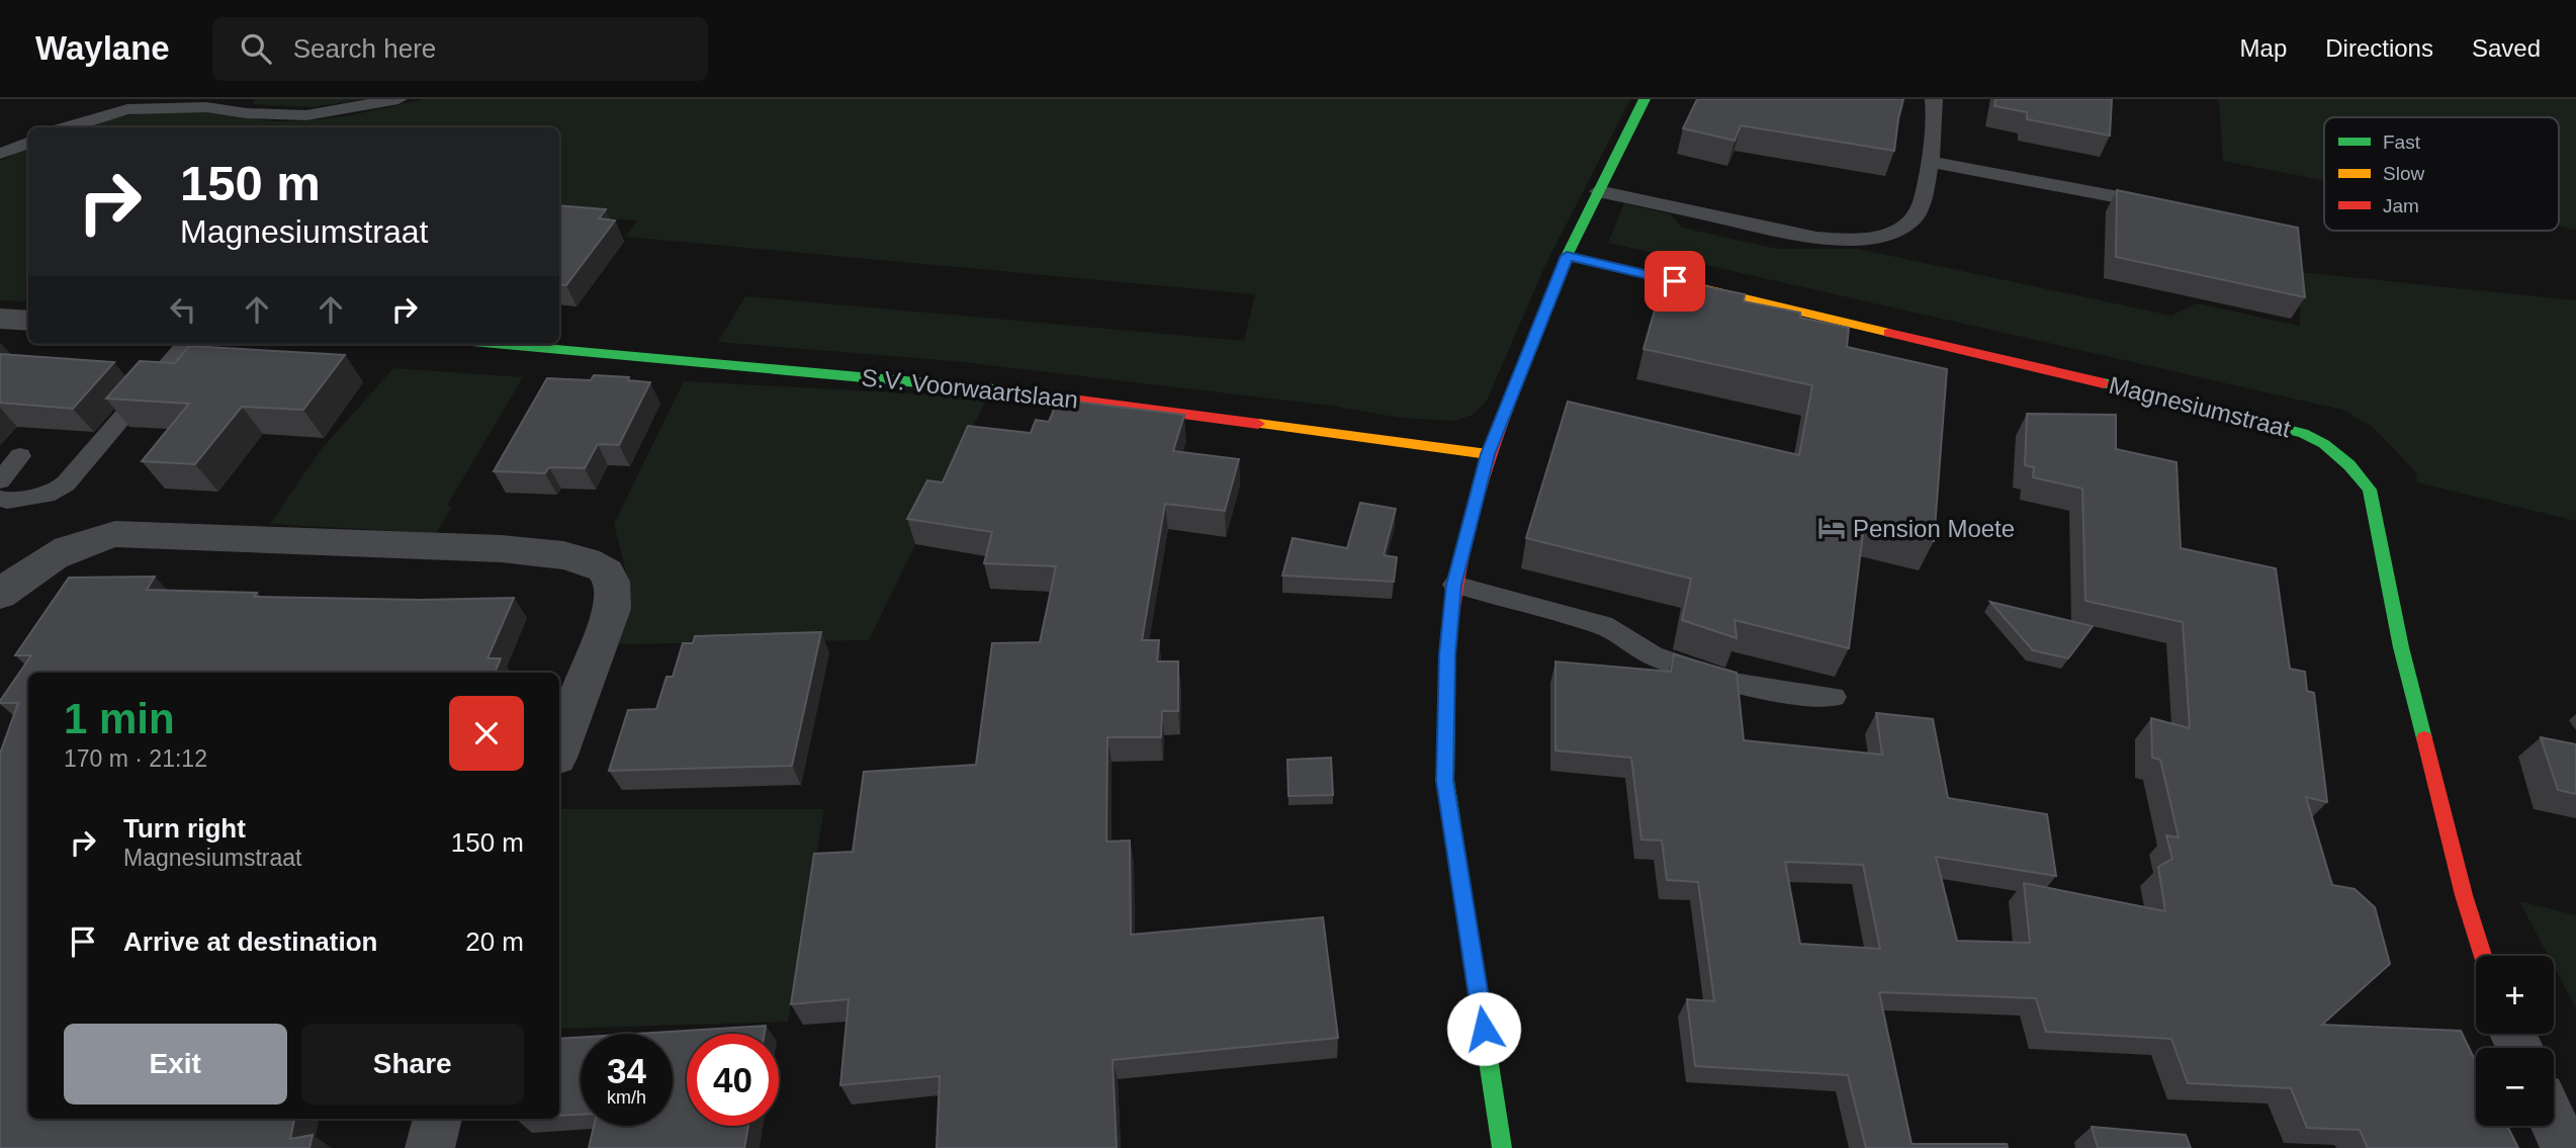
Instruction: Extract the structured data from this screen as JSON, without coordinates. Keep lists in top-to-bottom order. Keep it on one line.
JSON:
{"streets":{"street":["S.V. Voorwaartslaan","Magnesiumstraat"]},"places":{"hotel":["Pension Moete"]},"legend":["Fast","Slow","Jam"],"page":{"header":"Waylane","search":"Search here","nav":["Map","Directions","Saved"],"turn":["150 m","Magnesiumstraat"],"heading":["1 min","170 m · 21:12"],"list":[{"name":"Turn right","note":"Magnesiumstraat","value":"150 m"},{"name":"Arrive at destination","value":"20 m"}],"map_buttons":["+","−"],"buttons":["Exit","Share"],"speed":"34 km/h","limit":"40"}}
